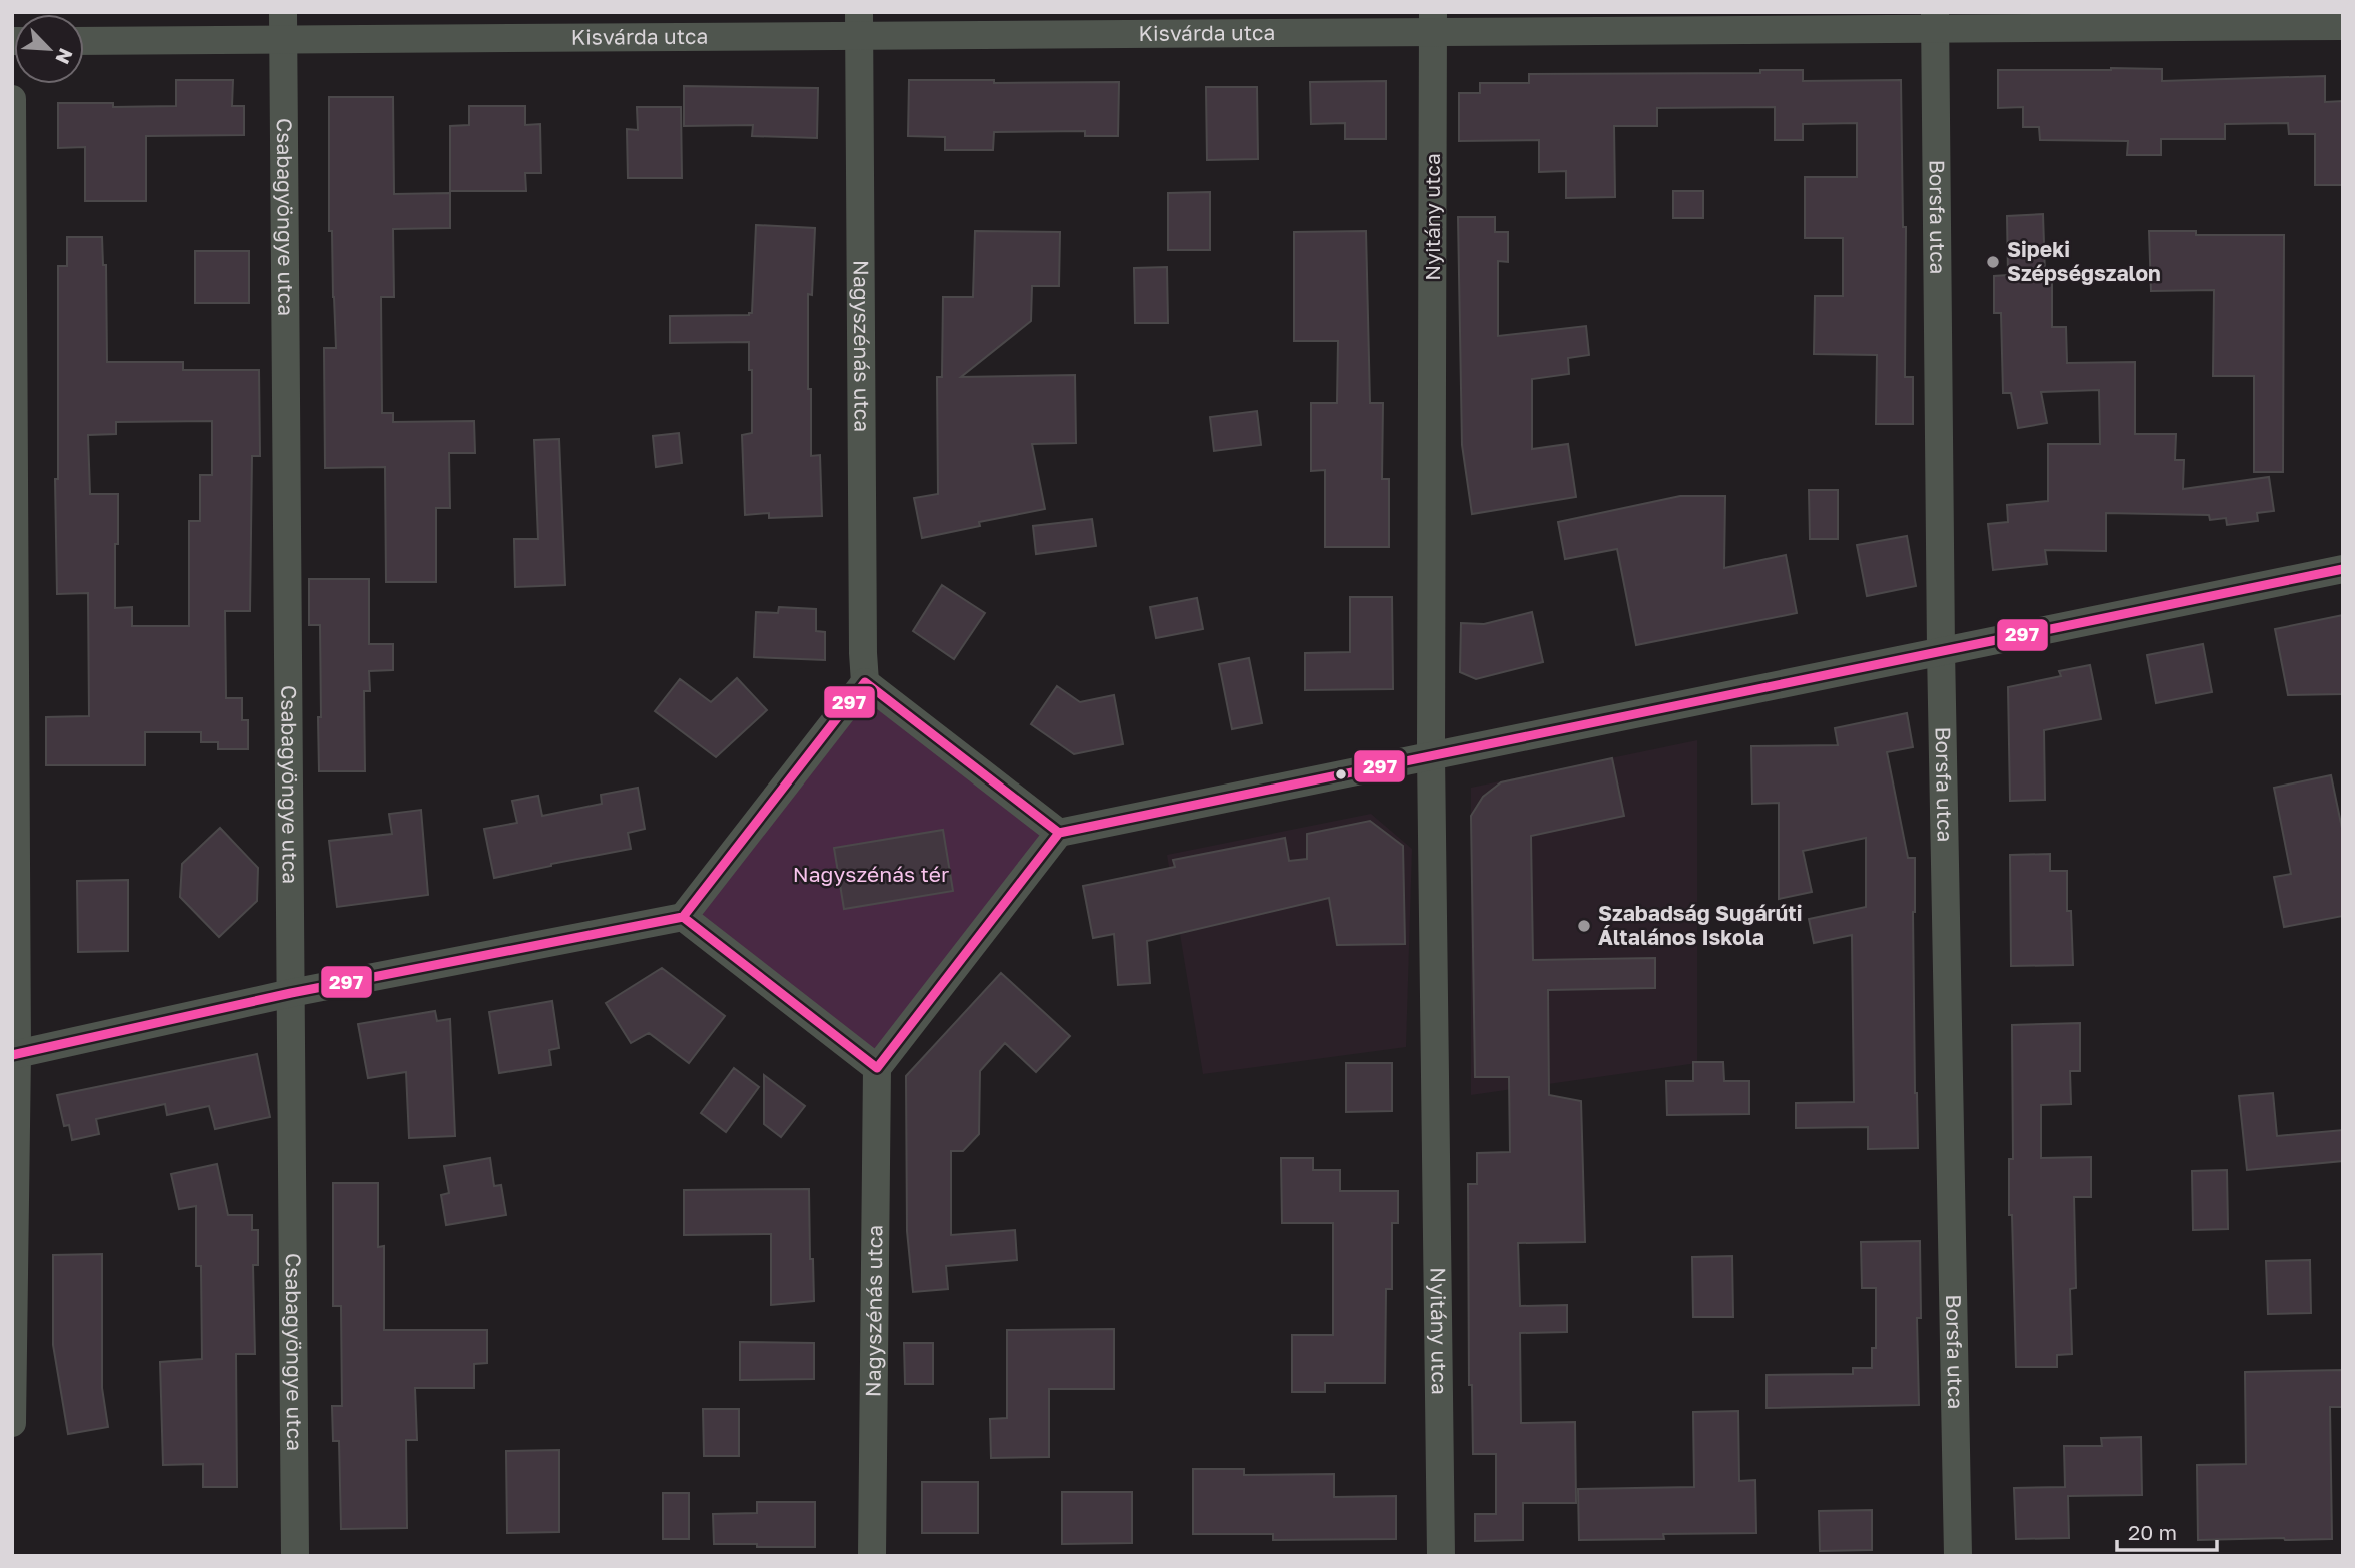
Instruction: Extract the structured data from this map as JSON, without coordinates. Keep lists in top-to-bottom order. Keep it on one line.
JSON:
{"streets":{"street":["Kisvárda utca","Csabagyöngye utca","Nyitány utca","Borsfa utca","Nagyszénás utca"]},"crossings":[["Kisvárda utca","Csabagyöngye utca"],["Kisvárda utca","Nyitány utca"],["Kisvárda utca","Borsfa utca"],["Kisvárda utca","Nagyszénás utca"]],"parks":["Nagyszénás tér"],"places":["Sipeki Szépségszalon","Szabadság Sugárúti Általános Iskola"],"lines":["transit line 297"],"scale_bar":"20 m","north":"bottom right"}
